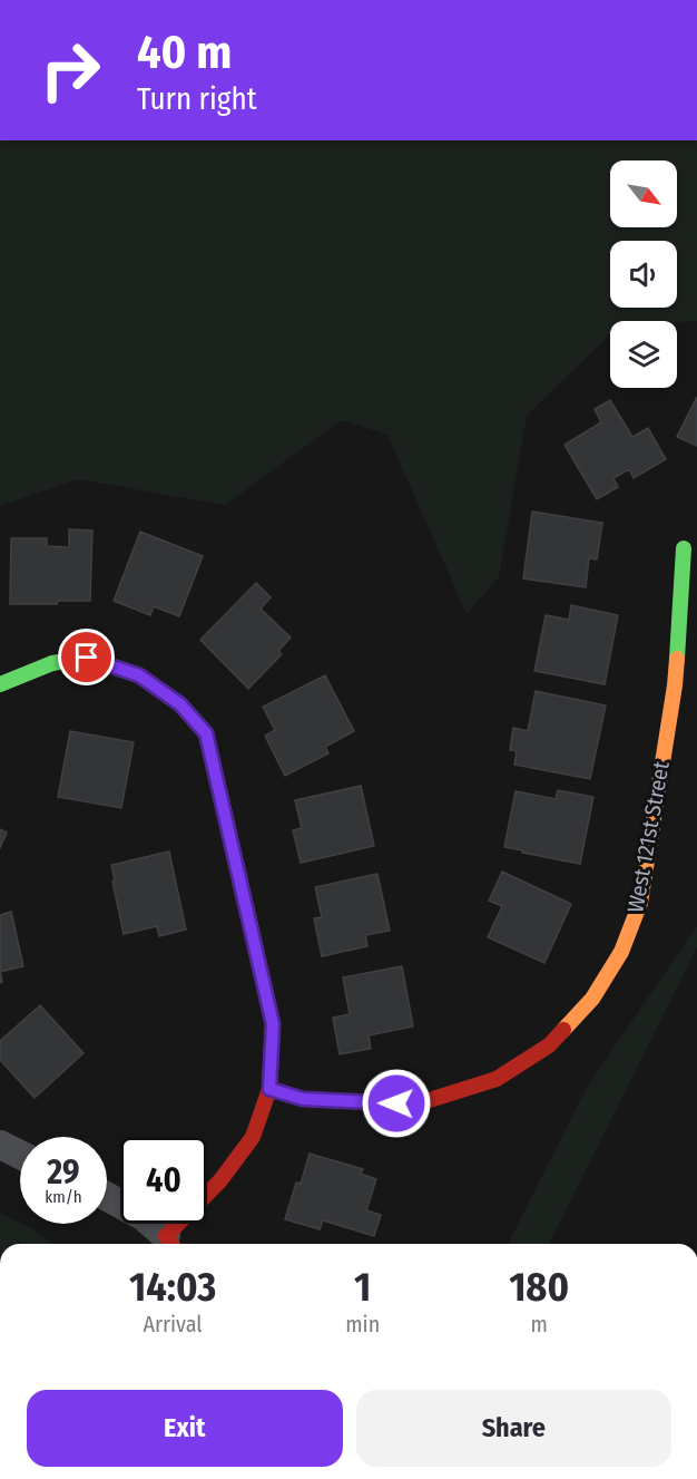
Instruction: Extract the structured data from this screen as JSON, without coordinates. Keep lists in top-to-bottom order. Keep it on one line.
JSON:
{"streets":{"street":["West 121st Street"]},"north":"bottom right","page":{"turn":["40 m","Turn right"],"speed":"29 km/h","limit":"40","eta":["14:03","Arrival","1","min","180","m"],"buttons":["Exit","Share"]}}
